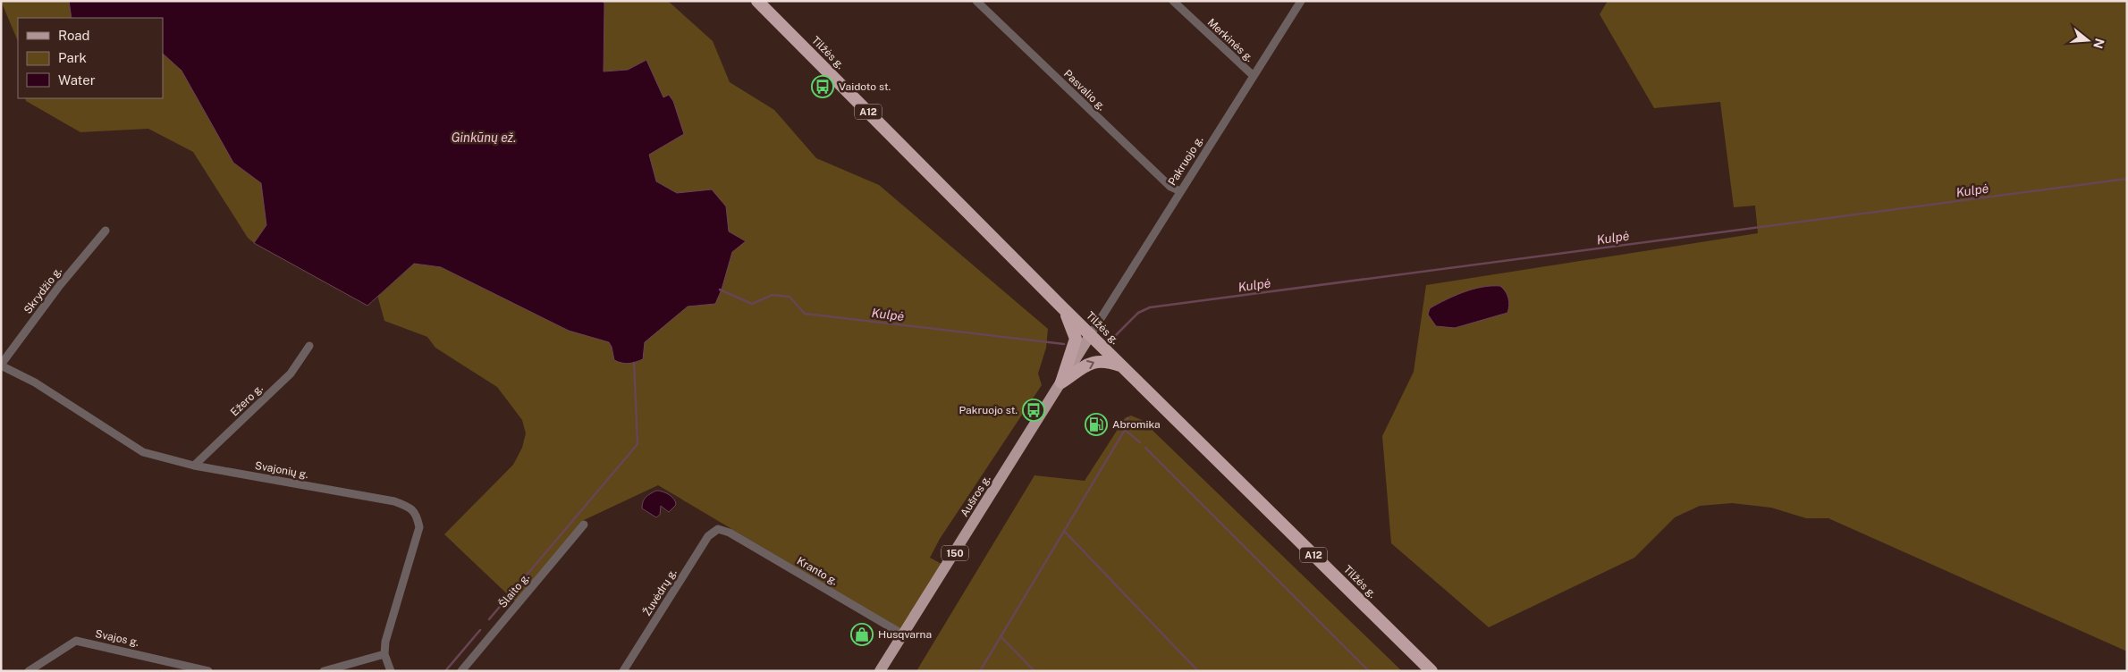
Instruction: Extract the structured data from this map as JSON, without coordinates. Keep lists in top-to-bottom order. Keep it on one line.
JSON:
{"streets":{"highway":["Tilžės g.","A12"],"main road":["Aušros g.","150"],"street":["Merkinės g.","Pasvalio g.","Pakruojo g.","Skrydžio g.","Ežero g.","Svajonių g.","Kranto g.","Šlaito g.","Žuvėdrų g.","Svajos g."]},"crossings":[["Merkinės g.","Pakruojo g."],["Tilžės g.","Pakruojo g."],["Tilžės g.","Aušros g."],["Pasvalio g.","Pakruojo g."],["Pakruojo g.","Aušros g."],["Skrydžio g.","Svajonių g."],["Ežero g.","Svajonių g."],["Aušros g.","Kranto g."],["Kranto g.","Žuvėdrų g."]],"water":["Ginkūnų ež.","Kulpė"],"places":{"bus stop":["Vaidoto st.","Pakruojo st."],"fuel station":["Abromika"],"shop":["Husqvarna"]},"legend":["Road","Park","Water"],"north":"right"}
